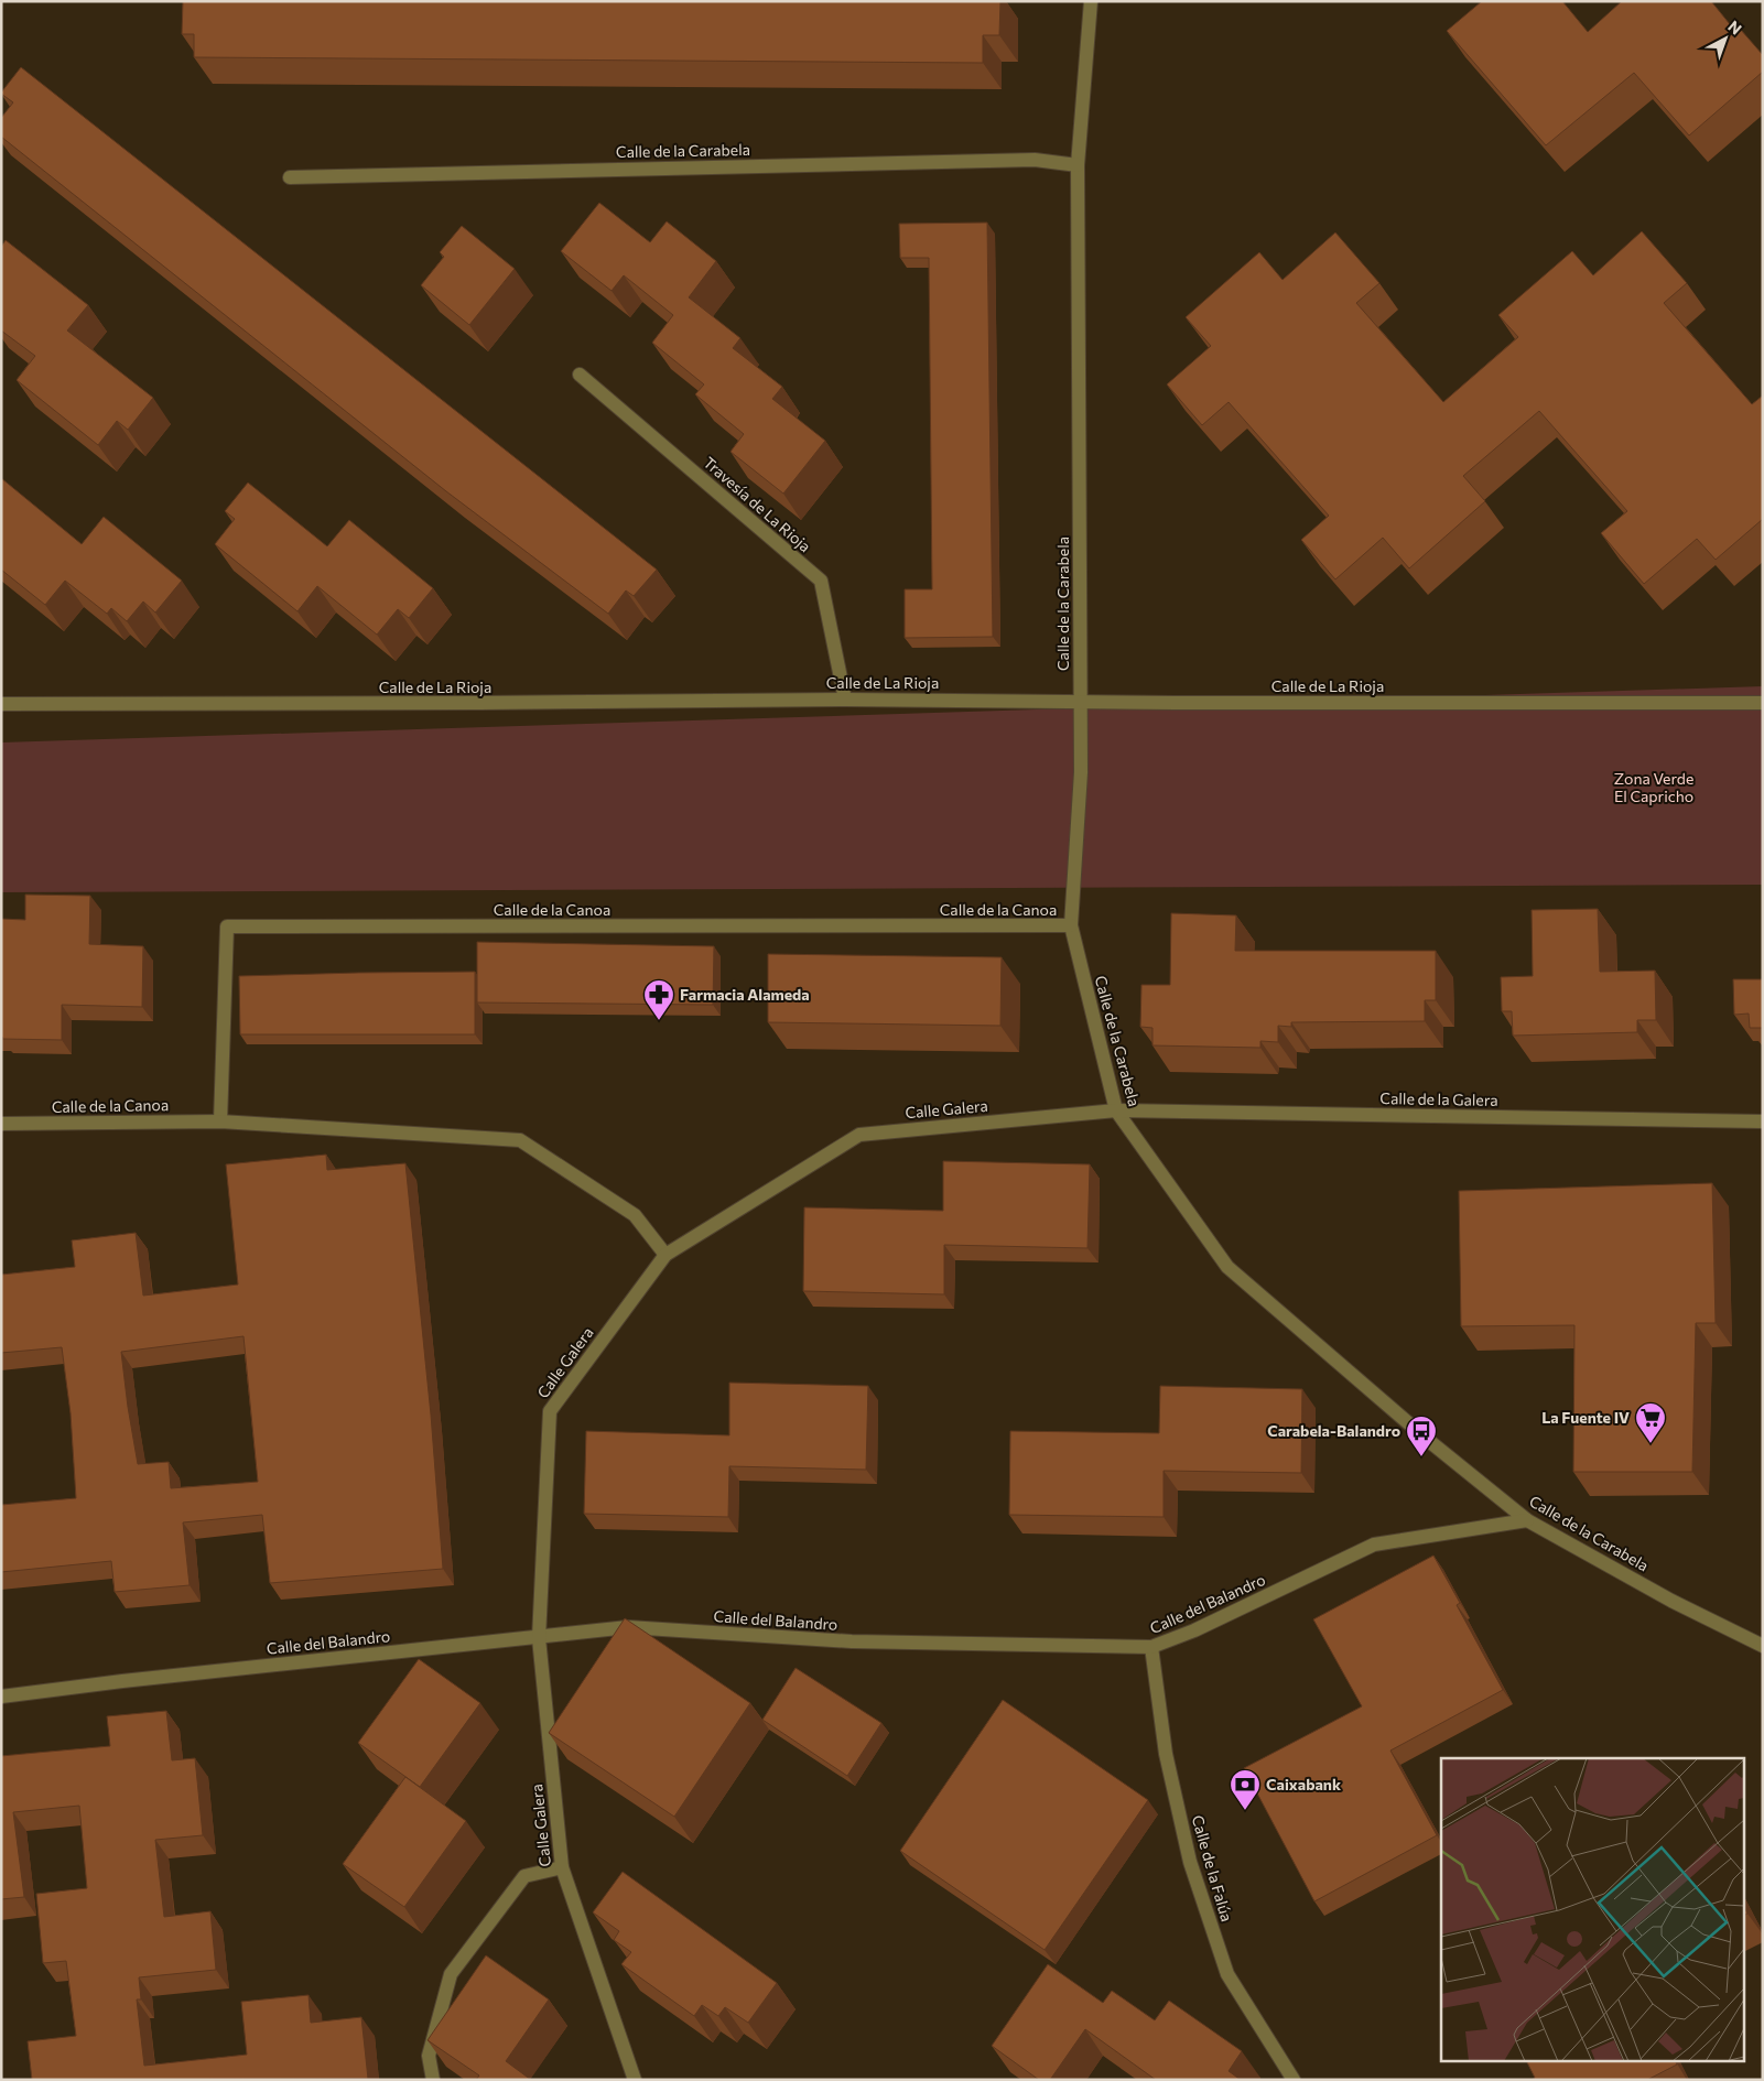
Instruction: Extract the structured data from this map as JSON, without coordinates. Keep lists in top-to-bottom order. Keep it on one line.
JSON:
{"streets":{"street":["Calle de la Carabela","Travesía de La Rioja","Calle de La Rioja","Calle de la Canoa","Calle de la Galera","Calle Galera","Calle del Balandro","Calle de la Falúa"]},"crossings":[["Calle de la Carabela","Calle de La Rioja"],["Calle de la Carabela","Calle de la Canoa"],["Calle de la Carabela","Calle de la Galera"],["Calle de la Carabela","Calle Galera"],["Calle de la Carabela","Calle del Balandro"],["Travesía de La Rioja","Calle de La Rioja"],["Calle de la Canoa","Calle Galera"],["Calle de la Galera","Calle Galera"],["Calle Galera","Calle del Balandro"],["Calle del Balandro","Calle de la Falúa"]],"parks":["Zona Verde El Capricho"],"places":{"pharmacy":["Farmacia Alameda"],"supermarket":["La Fuente IV"],"bus stop":["Carabela-Balandro"],"bank":["Caixabank"]},"north":"top right"}
